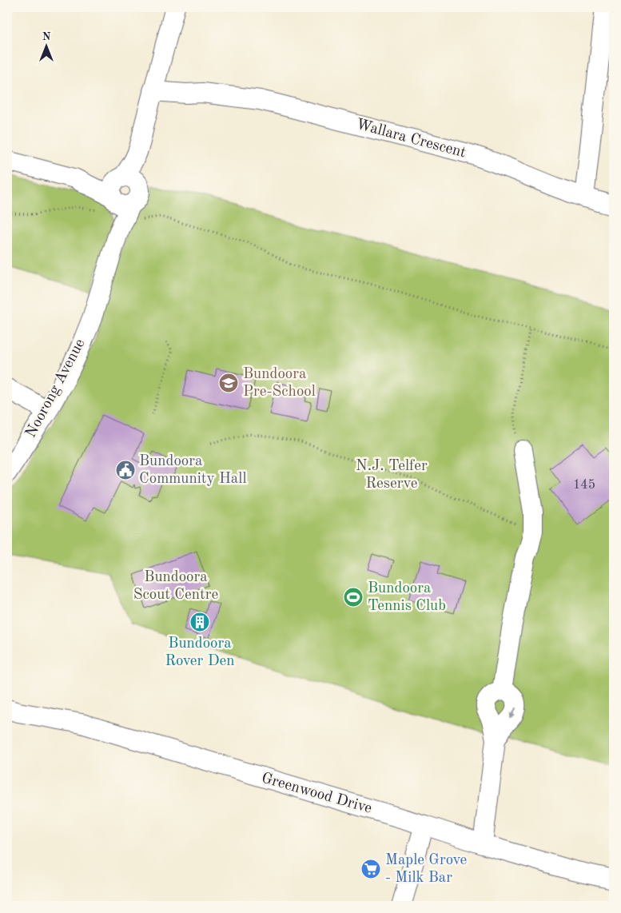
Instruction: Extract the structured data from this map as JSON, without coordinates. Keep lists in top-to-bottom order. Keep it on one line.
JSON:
{"streets":{"street":["Wallara Crescent","Noorong Avenue","Greenwood Drive"]},"crossings":[["Wallara Crescent","Noorong Avenue"]],"parks":["N.J. Telfer Reserve","Bundoora Scout Centre"],"places":{"school or university":["Bundoora Pre-School"],"public building":["Bundoora Community Hall"],"sports":["Bundoora Tennis Club"],"building":["Bundoora Rover Den"],"supermarket":["Maple Grove - Milk Bar"]},"house_numbers":["145"],"north":"top"}
